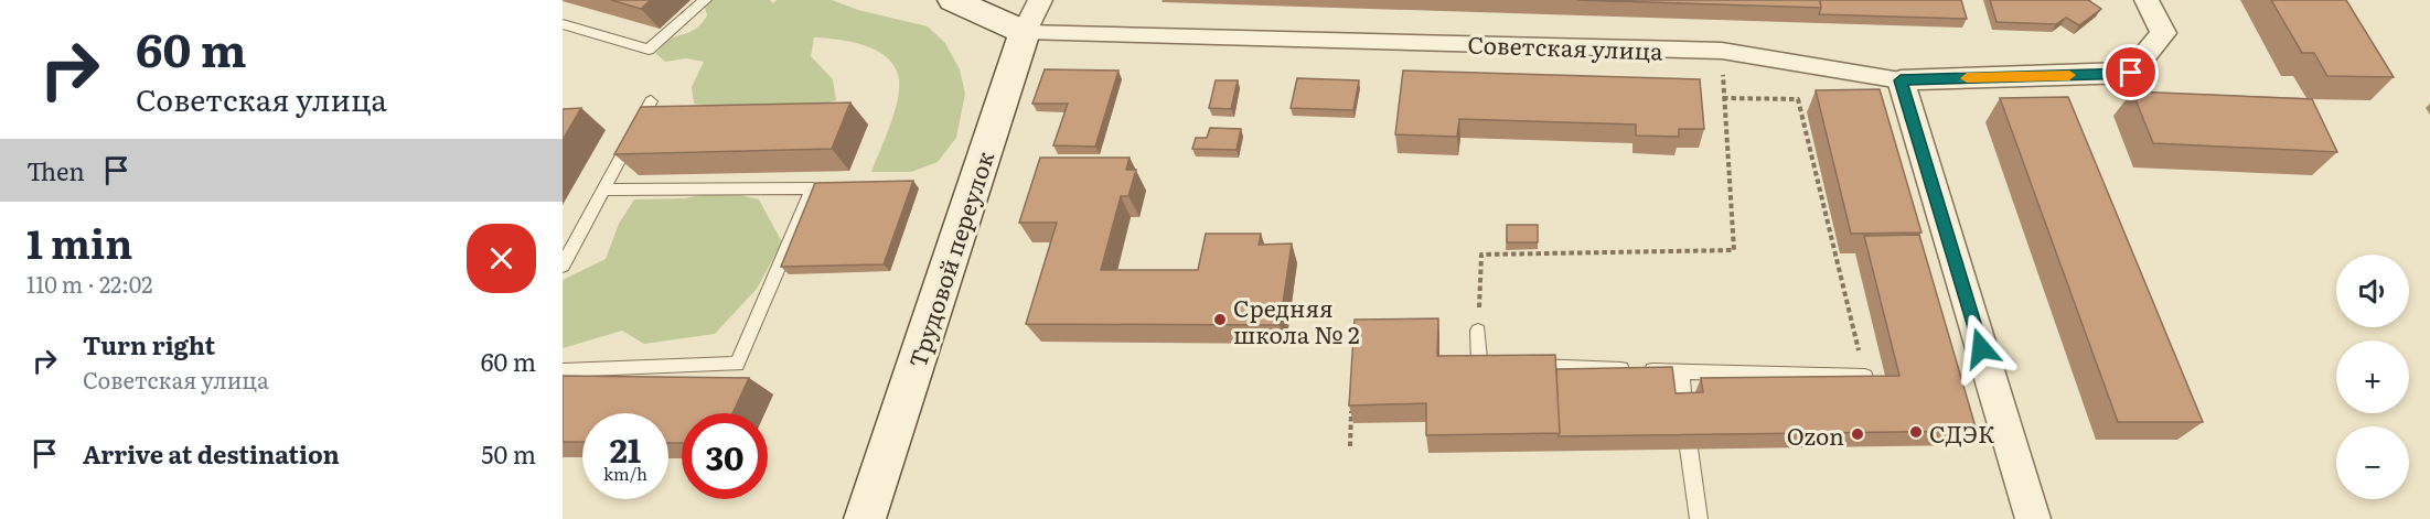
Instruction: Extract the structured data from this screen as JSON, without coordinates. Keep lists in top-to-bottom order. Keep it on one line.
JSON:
{"streets":{"main road":["Советская улица","Трудовой переулок"]},"crossings":[["Советская улица","Трудовой переулок"]],"places":["Средняя школа № 2","СДЭК","Ozon"],"page":{"turn":["60 m","Советская улица"],"then":"Then","heading":["1 min","110 m · 22:02"],"map_buttons":["+","−"],"list":[{"name":"Turn right","note":"Советская улица","value":"60 m"},{"name":"Arrive at destination","value":"50 m"}],"speed":"21 km/h","limit":"30"}}
